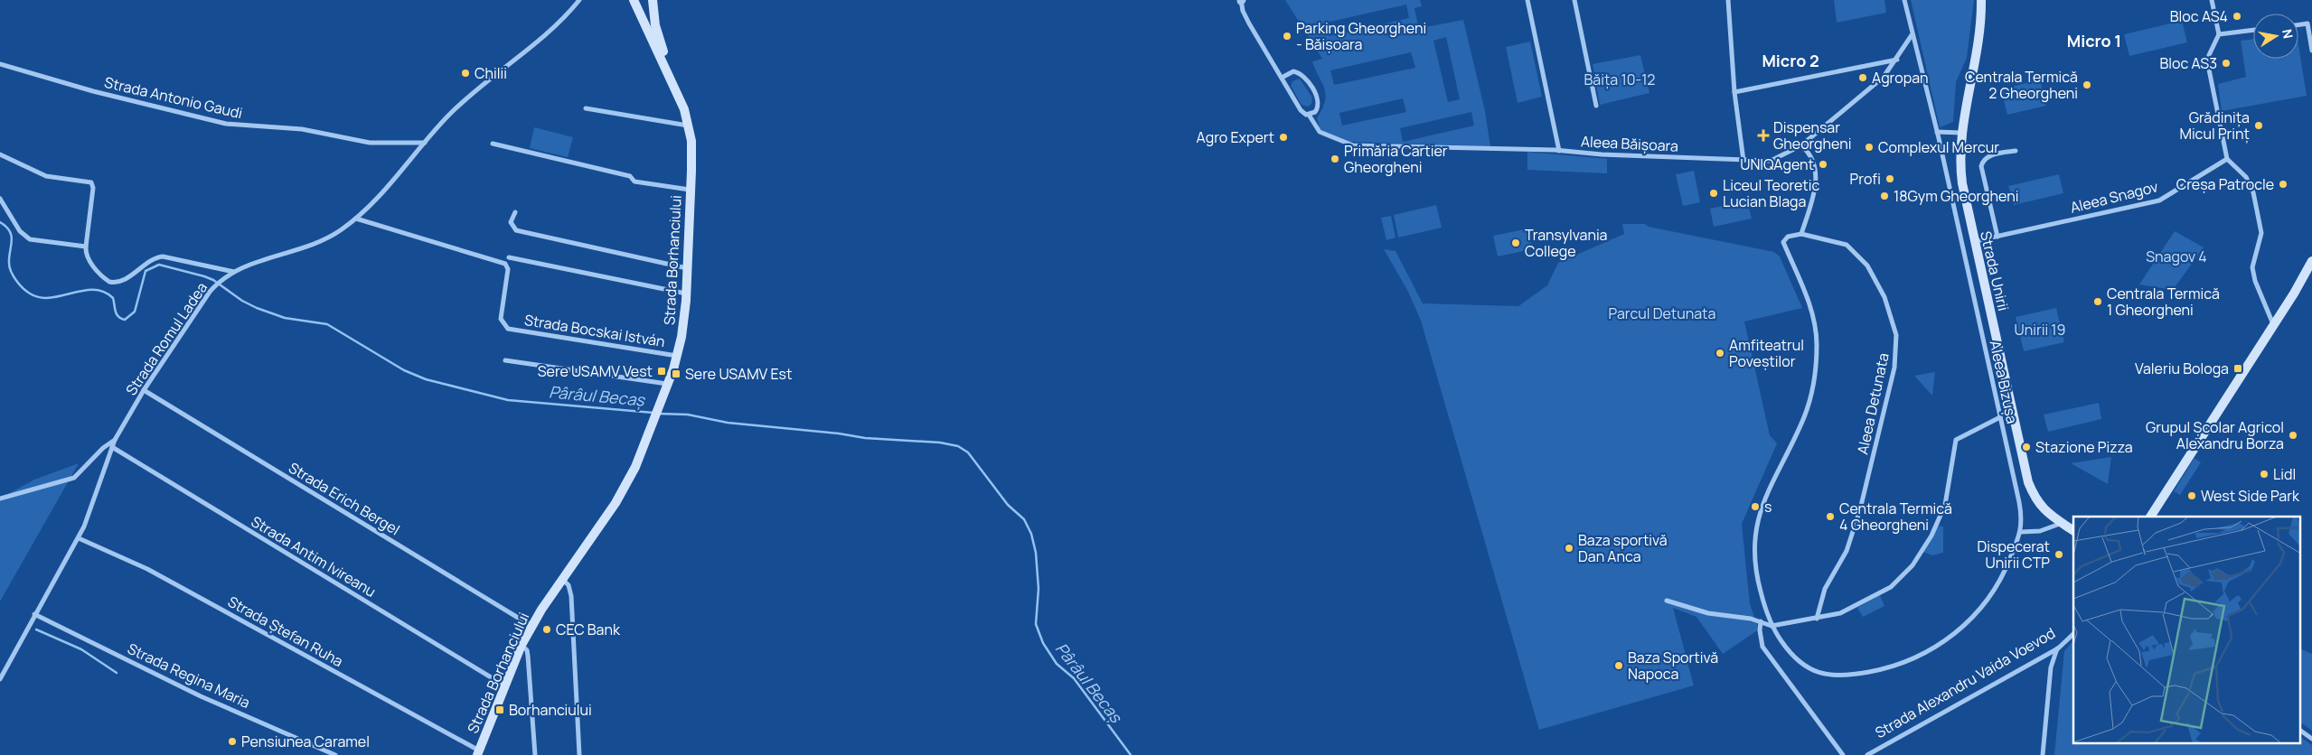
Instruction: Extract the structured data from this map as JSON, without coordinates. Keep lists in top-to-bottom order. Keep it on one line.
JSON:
{"streets":{"main road":["Strada Borhanciului","Strada Unirii"],"street":["Strada Antonio Gaudi","Aleea Băișoara","Aleea Snagov","Strada Bocskai István","Strada Romul Ladea","Aleea Bizușa","Aleea Detunata","Strada Erich Bergel","Strada Antim Ivireanu","Strada Ștefan Ruha","Strada Regina Maria","Strada Alexandru Vaida Voevod"]},"crossings":[["Strada Antonio Gaudi","Strada Romul Ladea"],["Aleea Băișoara","Aleea Bizușa"],["Aleea Snagov","Strada Unirii"],["Strada Borhanciului","Strada Bocskai István"],["Strada Borhanciului","Strada Erich Bergel"],["Strada Borhanciului","Strada Antim Ivireanu"],["Strada Borhanciului","Strada Ștefan Ruha"],["Strada Bocskai István","Strada Romul Ladea"],["Strada Romul Ladea","Strada Erich Bergel"],["Strada Romul Ladea","Strada Antim Ivireanu"],["Strada Romul Ladea","Strada Ștefan Ruha"],["Strada Romul Ladea","Strada Regina Maria"],["Aleea Bizușa","Aleea Detunata"]],"districts":["Micro 1","Micro 2"],"water":["Pârâul Becaș"],"parks":["Băița 10-12","Snagov 4","Parcul Detunata","Unirii 19"],"places":{"other":["Bloc AS4","Parking Gheorgheni - Băișoara","Bloc AS3","Chilii","Agropan","Centrala Termică 2 Gheorgheni","Grădinița Micul Prinț","Agro Expert","Complexul Mercur","Primăria Cartier Gheorgheni","UNIQAgent","Profi","Creșa Patrocle","Liceul Teoretic Lucian Blaga","18Gym Gheorgheni","Transylvania College","Centrala Termică 1 Gheorgheni","Amfiteatrul Poveștilor","Grupul Școlar Agricol Alexandru Borza","Stazione Pizza","Lidl","West Side Park","s","Centrala Termică 4 Gheorgheni","Baza sportivă Dan Anca","Dispecerat Unirii CTP","CEC Bank","Baza Sportivă Napoca","Pensiunea Caramel"],"health":["Dispensar Gheorgheni"],"transit":["Valeriu Bologa","Sere USAMV Vest","Sere USAMV Est","Borhanciului"]},"north":"right"}
